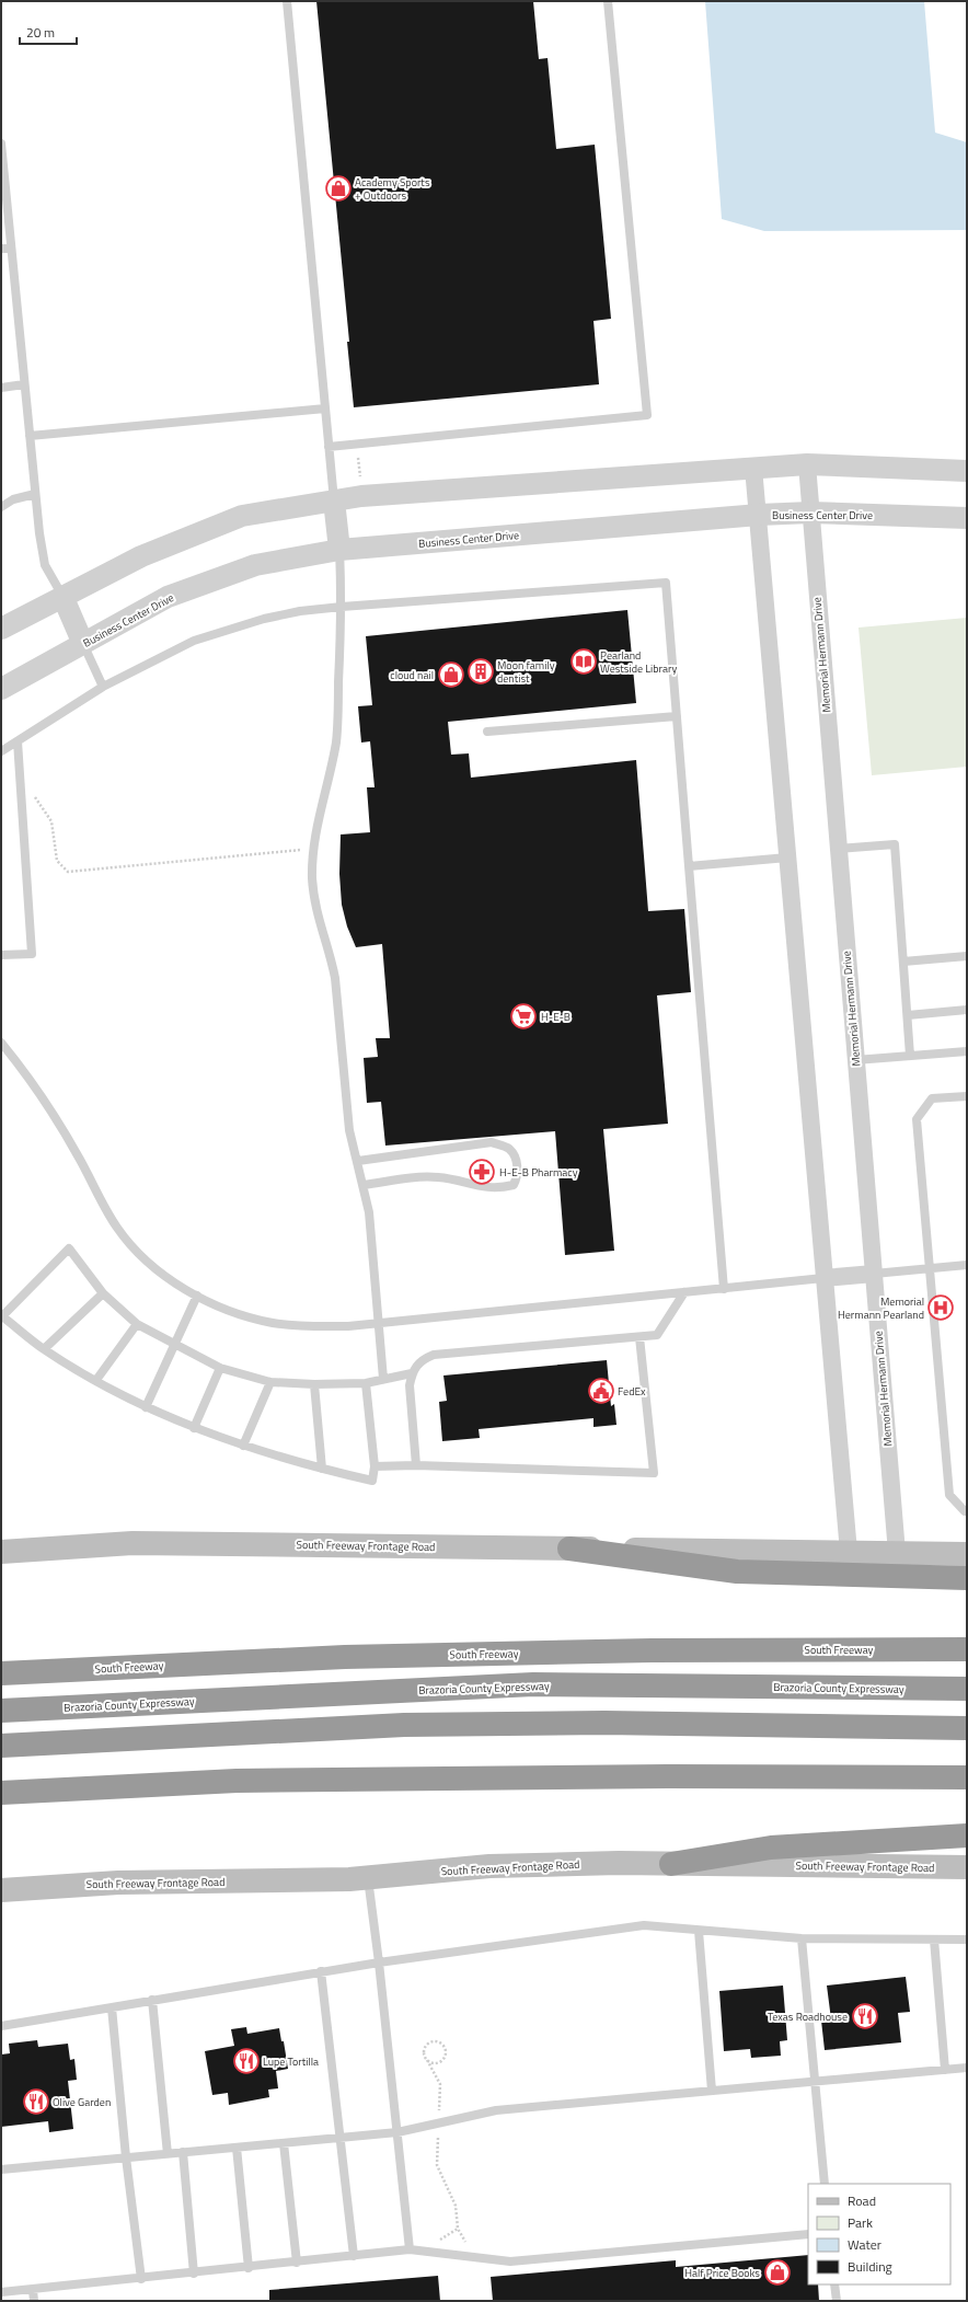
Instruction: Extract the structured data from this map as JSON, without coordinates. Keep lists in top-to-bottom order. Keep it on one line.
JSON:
{"streets":{"highway":["South Freeway","Brazoria County Expressway"],"main road":["South Freeway Frontage Road"],"street":["Business Center Drive","Memorial Hermann Drive"]},"crossings":[["Business Center Drive","Memorial Hermann Drive"],["Memorial Hermann Drive","South Freeway Frontage Road"]],"places":{"shop":["Academy Sports + Outdoors","cloud nail","Half Price Books"],"library":["Pearland Westside Library"],"building":["Moon family dentist"],"supermarket":["H-E-B"],"pharmacy":["H-E-B Pharmacy"],"hospital":["Memorial Hermann Pearland"],"public building":["FedEx"],"restaurant":["Texas Roadhouse","Lupe Tortilla","Olive Garden"]},"legend":["Road","Park","Water","Building"],"scale_bar":"20 m"}
